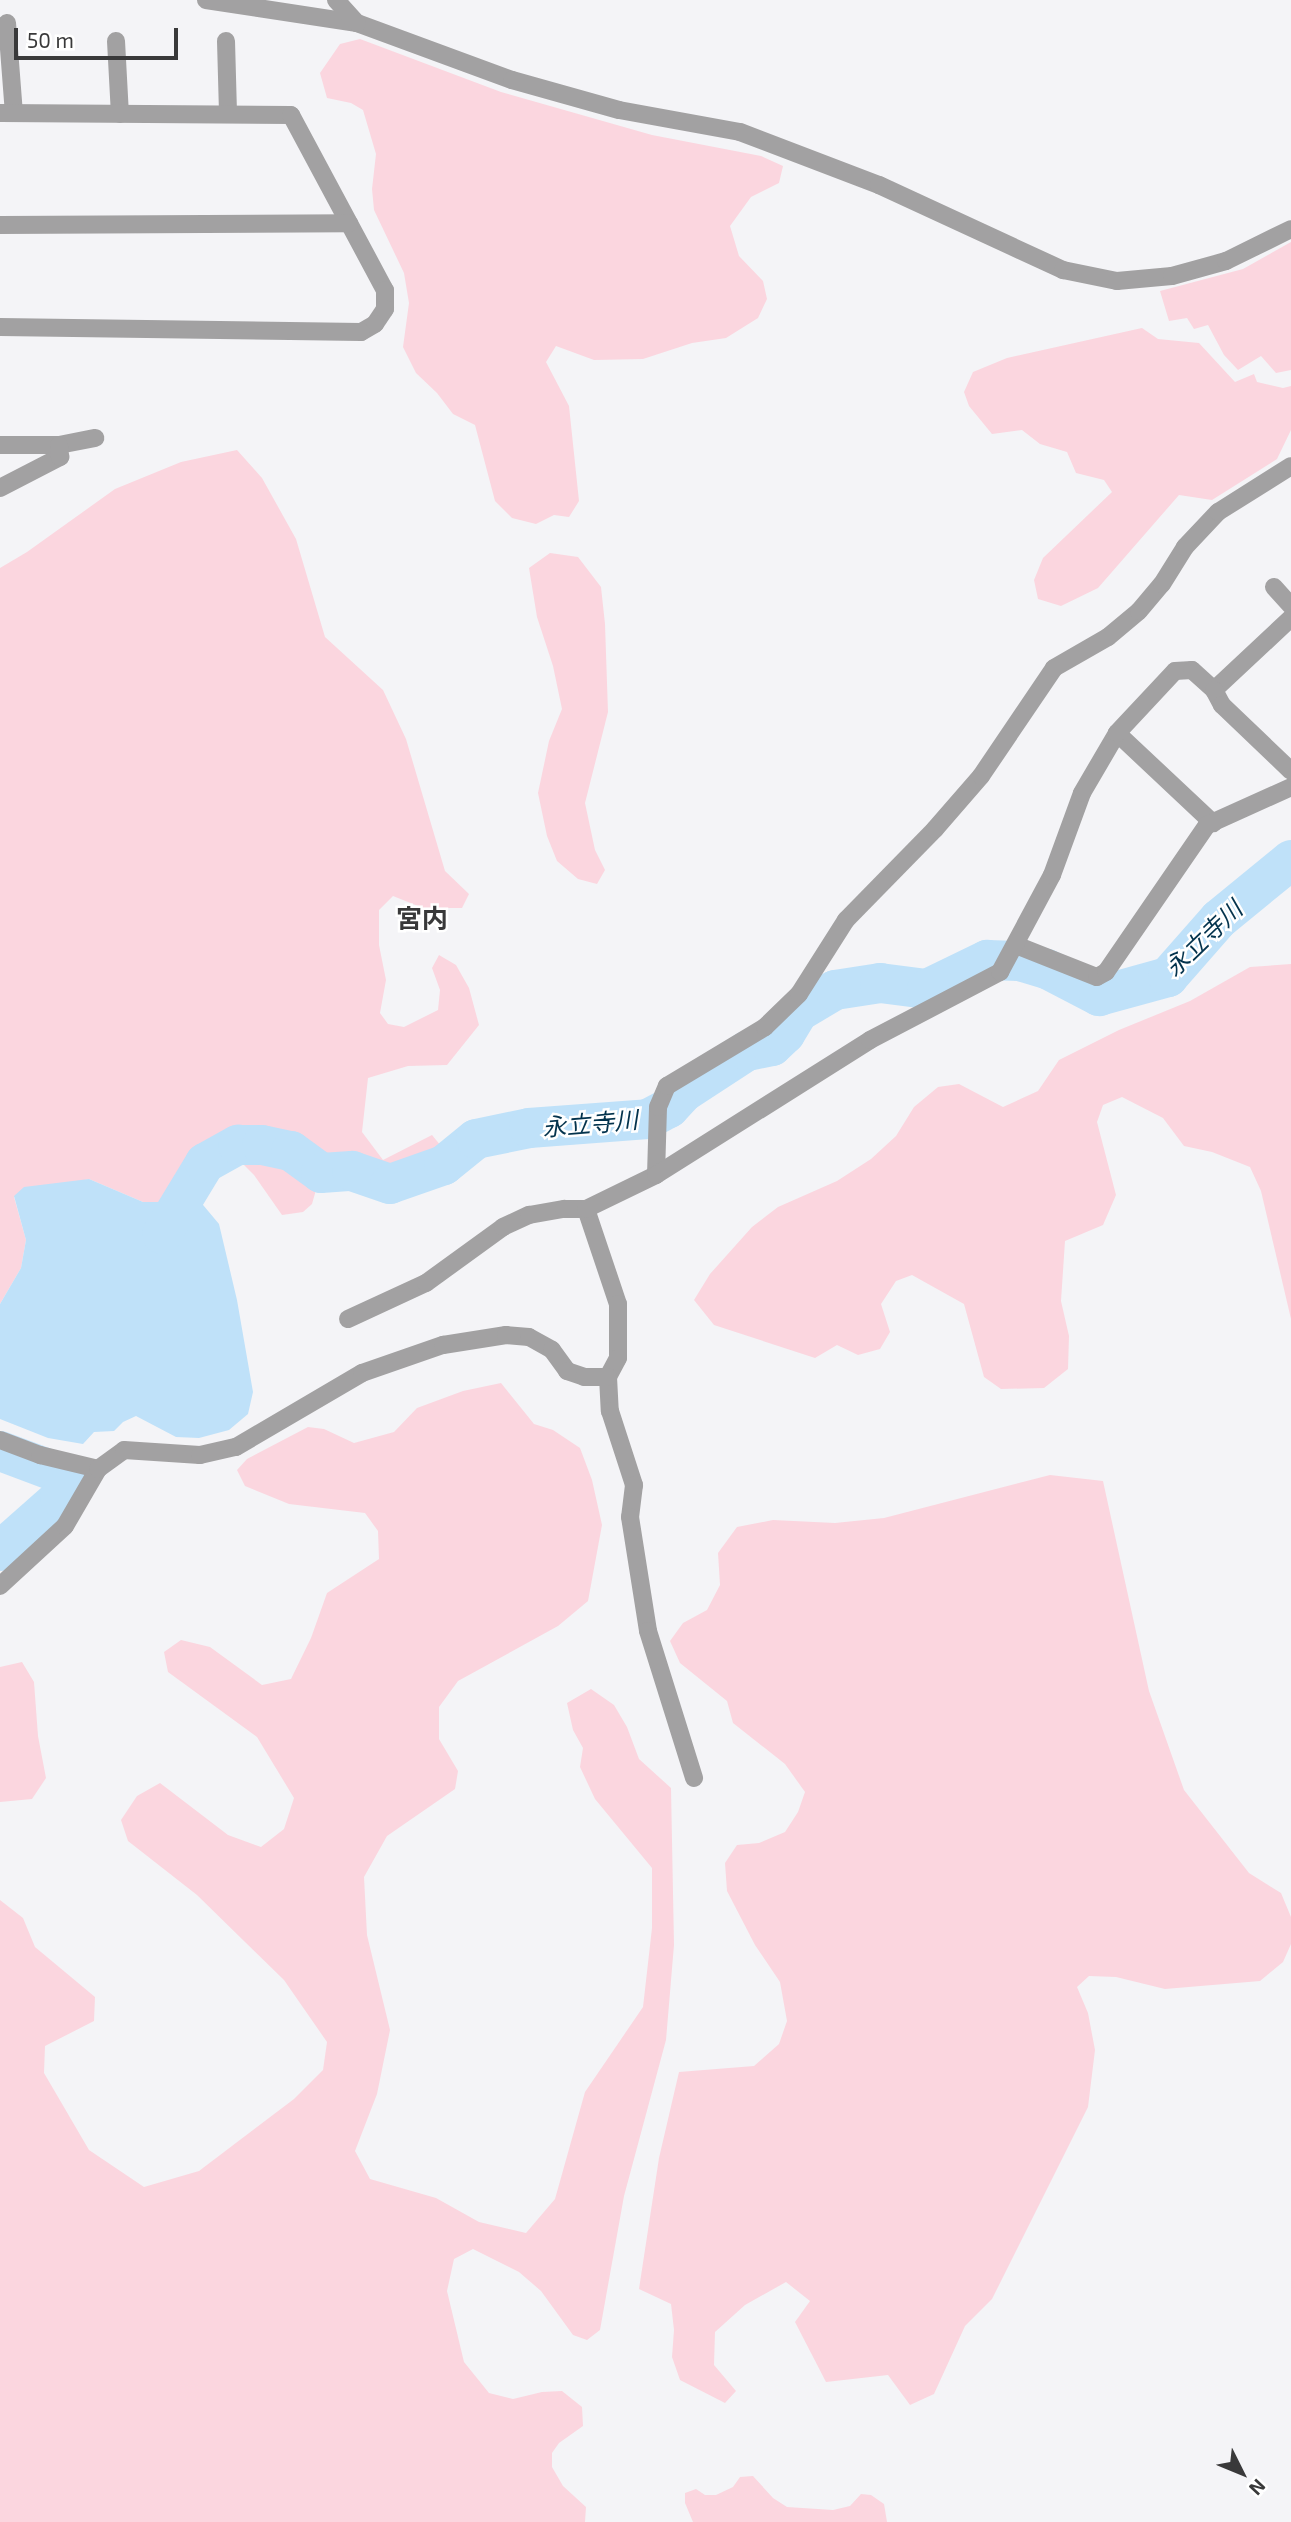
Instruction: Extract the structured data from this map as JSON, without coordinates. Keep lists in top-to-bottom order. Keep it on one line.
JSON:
{"districts":["宮内"],"water":["永立寺川"],"scale_bar":"50 m","north":"bottom right"}
